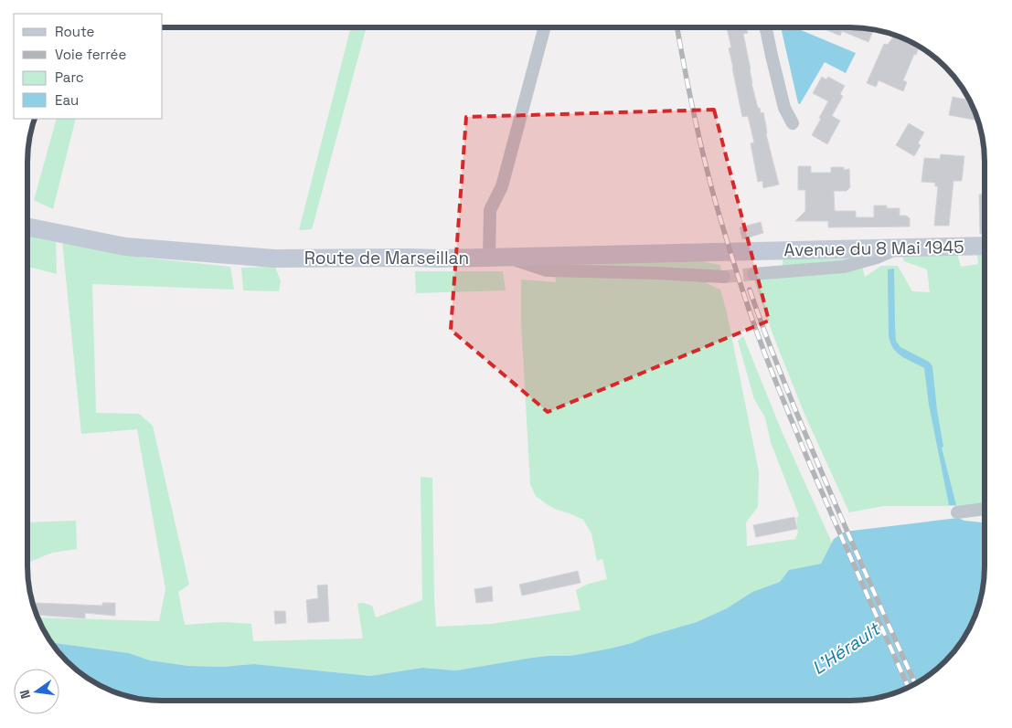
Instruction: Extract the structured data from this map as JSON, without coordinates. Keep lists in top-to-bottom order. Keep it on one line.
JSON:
{"streets":{"main road":["Avenue du 8 Mai 1945","Route de Marseillan"]},"crossings":[["Avenue du 8 Mai 1945","Route de Marseillan"]],"water":["L'Hérault"],"legend":["Route","Voie ferrée","Parc","Eau"],"north":"left"}
